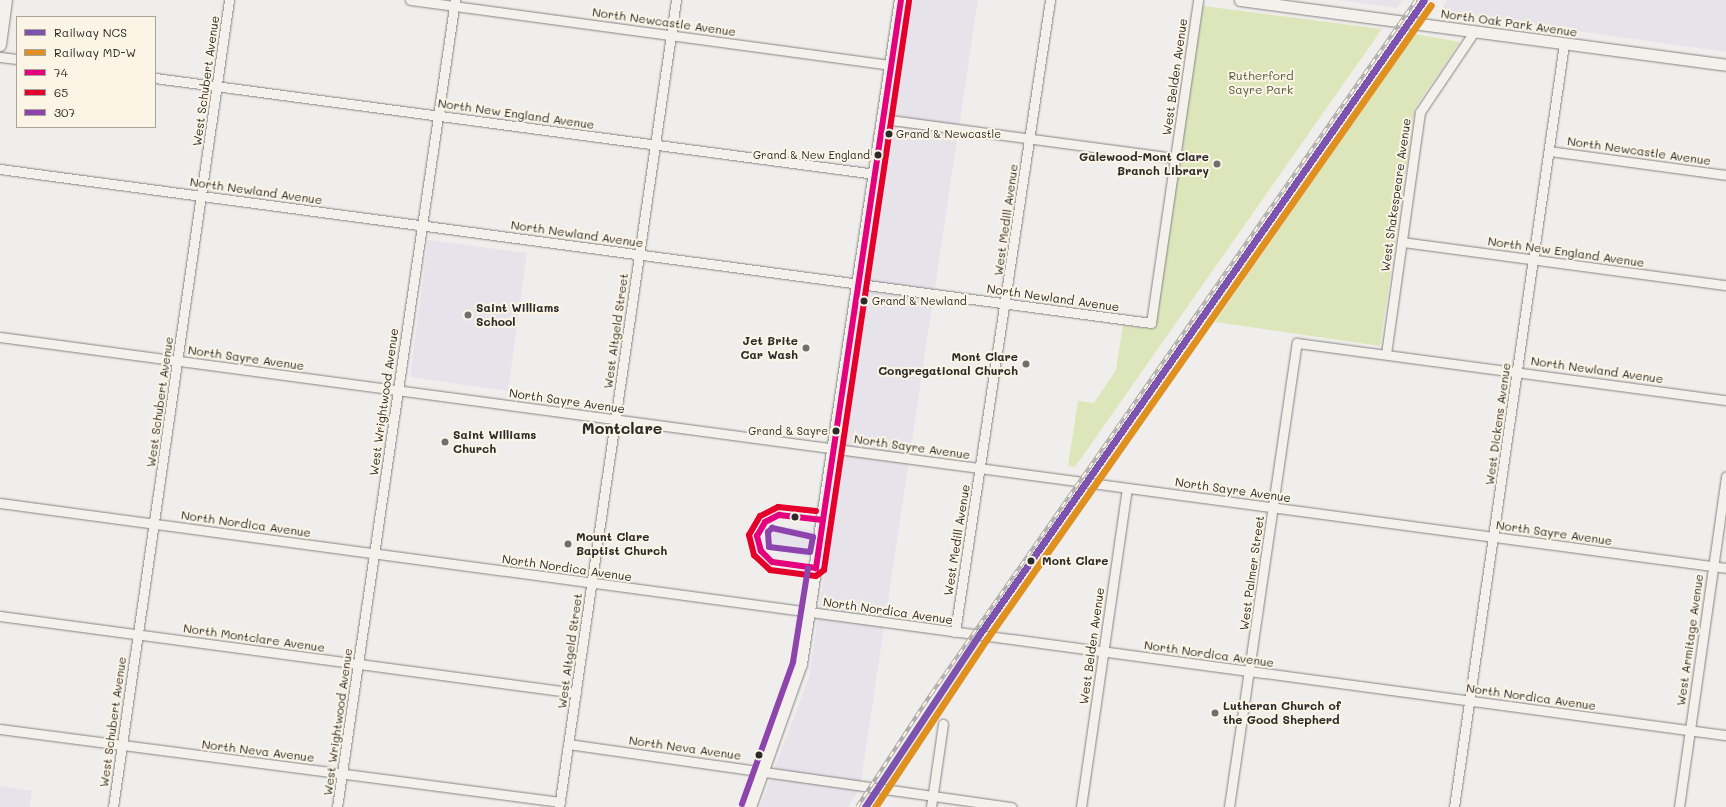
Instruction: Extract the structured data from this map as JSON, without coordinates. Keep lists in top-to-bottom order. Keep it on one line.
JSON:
{"streets":{"street":["North Newcastle Avenue","North Oak Park Avenue","West Belden Avenue","West Schubert Avenue","North New England Avenue","North Newland Avenue","West Shakespeare Avenue","West Medill Avenue","West Altgeld Street","North Sayre Avenue","West Wrightwood Avenue","West Dickens Avenue","North Nordica Avenue","West Palmer Street","North Montclare Avenue","West Armitage Avenue","North Neva Avenue"]},"crossings":[["North Newcastle Avenue","West Altgeld Street"],["North Newcastle Avenue","West Wrightwood Avenue"],["North Newcastle Avenue","West Dickens Avenue"],["North Oak Park Avenue","West Shakespeare Avenue"],["North Oak Park Avenue","West Dickens Avenue"],["West Belden Avenue","North Newland Avenue"],["West Belden Avenue","North Sayre Avenue"],["West Belden Avenue","North Nordica Avenue"],["West Schubert Avenue","North New England Avenue"],["West Schubert Avenue","North Newland Avenue"],["West Schubert Avenue","North Sayre Avenue"],["West Schubert Avenue","North Nordica Avenue"],["West Schubert Avenue","North Montclare Avenue"],["West Schubert Avenue","North Neva Avenue"],["North New England Avenue","West Shakespeare Avenue"],["North New England Avenue","West Altgeld Street"],["North New England Avenue","West Wrightwood Avenue"],["North New England Avenue","West Dickens Avenue"],["North Newland Avenue","West Shakespeare Avenue"],["North Newland Avenue","West Medill Avenue"],["North Newland Avenue","West Altgeld Street"],["North Newland Avenue","West Wrightwood Avenue"],["North Newland Avenue","West Dickens Avenue"],["North Newland Avenue","West Palmer Street"],["West Medill Avenue","North Sayre Avenue"],["West Medill Avenue","North Nordica Avenue"],["West Altgeld Street","North Sayre Avenue"],["West Altgeld Street","North Nordica Avenue"],["West Altgeld Street","North Montclare Avenue"],["West Altgeld Street","North Neva Avenue"],["North Sayre Avenue","West Wrightwood Avenue"],["North Sayre Avenue","West Dickens Avenue"],["North Sayre Avenue","West Palmer Street"],["North Sayre Avenue","West Armitage Avenue"],["West Wrightwood Avenue","North Nordica Avenue"],["West Wrightwood Avenue","North Montclare Avenue"],["West Wrightwood Avenue","North Neva Avenue"],["West Dickens Avenue","North Nordica Avenue"],["North Nordica Avenue","West Palmer Street"],["North Nordica Avenue","West Armitage Avenue"]],"districts":["Montclare"],"parks":["Rutherford Sayre Park"],"places":["Grand & Newcastle","Grand & New England","Galewood-Mont Clare Branch Library","Grand & Newland","Saint Williams School","Jet Brite Car Wash","Mont Clare Congregational Church","Grand & Sayre","Saint Williams Church","Mount Clare Baptist Church","Mont Clare","Lutheran Church of the Good Shepherd"],"lines":["rail line NCS","transit line 74","transit line 65","rail line MD-W","transit line 307"],"legend":["Railway NCS","Railway MD-W","74","65","307"]}
